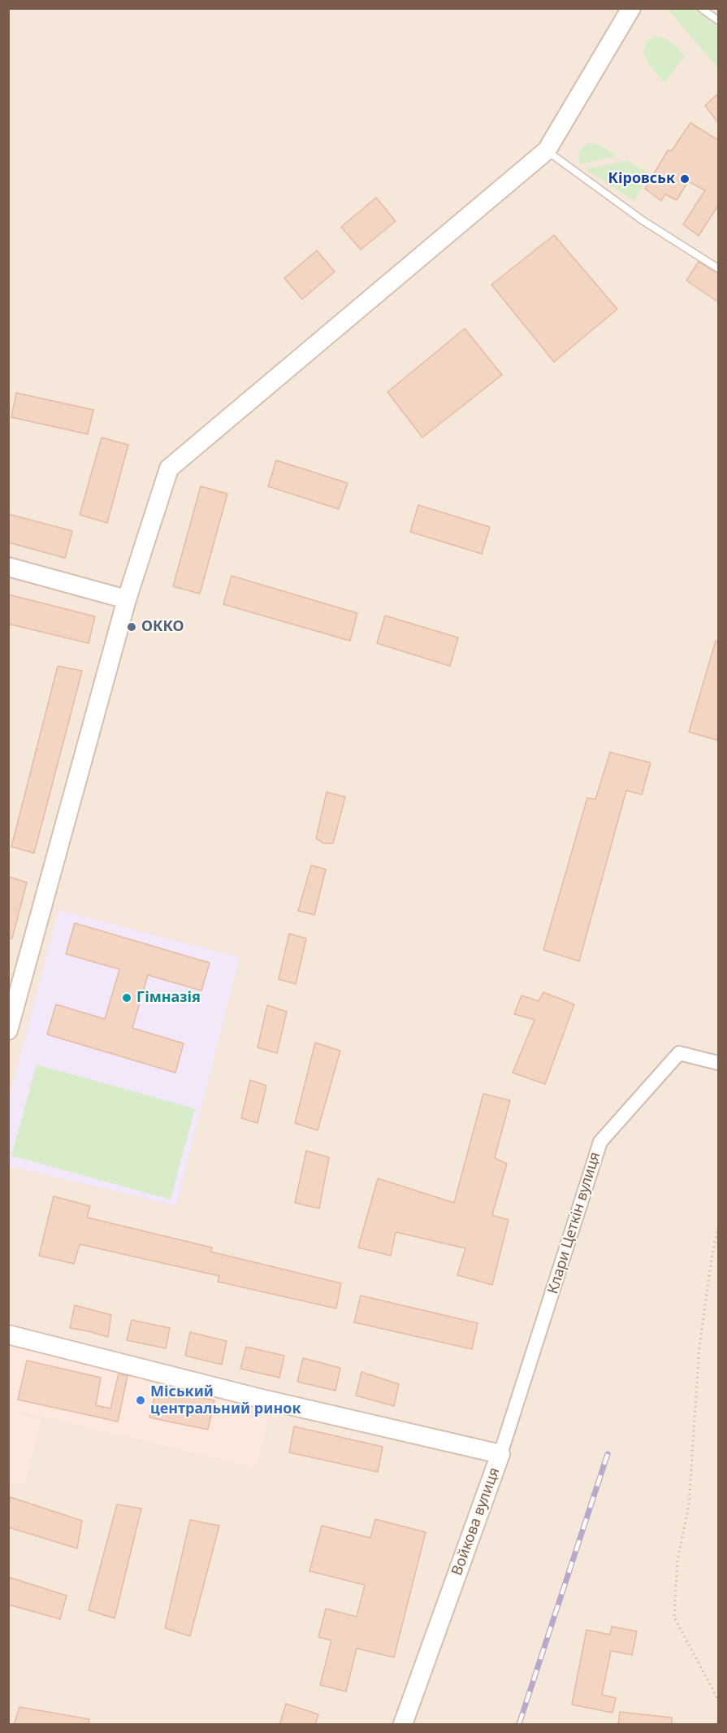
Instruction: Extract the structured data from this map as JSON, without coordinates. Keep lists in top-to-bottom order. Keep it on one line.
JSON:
{"streets":{"street":["Клари Цеткін вулиця","Войкова вулиця"]},"crossings":[["Клари Цеткін вулиця","Войкова вулиця"]],"places":["Кіровськ","ОККО","Гімназія","Міський центральний ринок"]}
